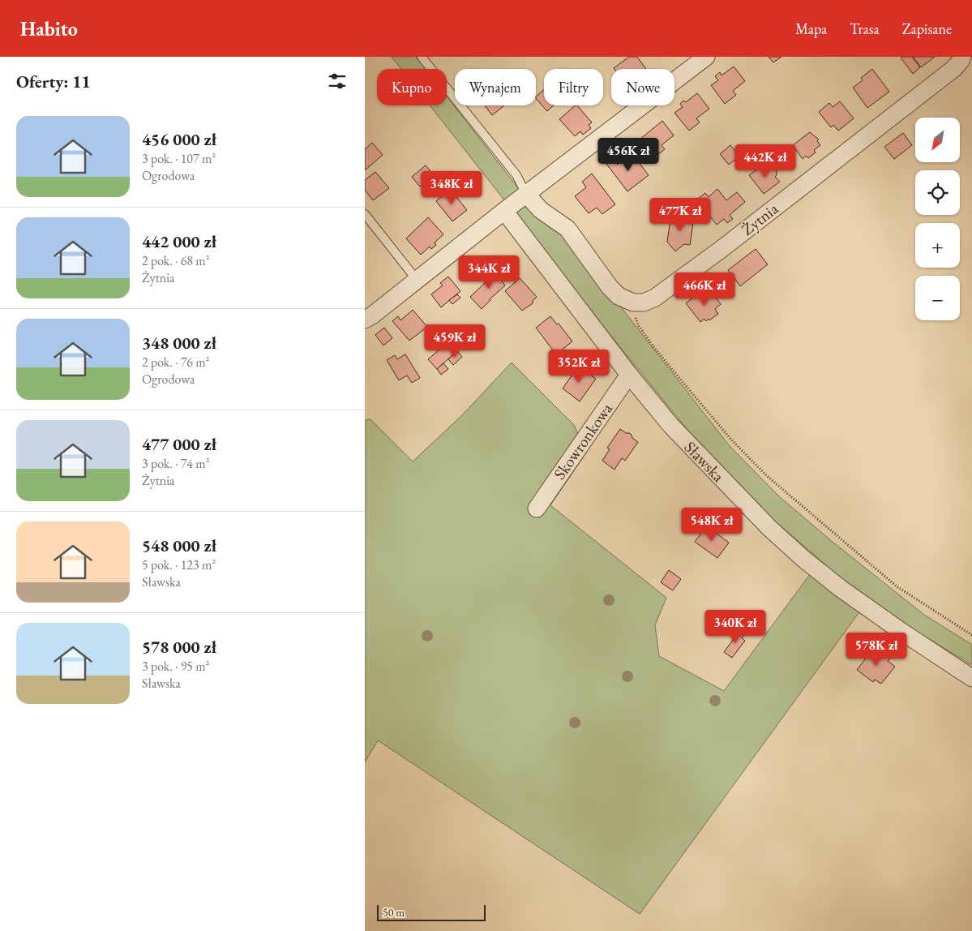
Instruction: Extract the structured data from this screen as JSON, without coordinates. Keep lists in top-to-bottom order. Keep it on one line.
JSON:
{"streets":{"street":["Żytnia","Skowronkowa","Sławska"]},"crossings":[["Skowronkowa","Sławska"]],"scale_bar":"50 m","north":"bottom left","page":{"header":"Habito","nav":["Mapa","Trasa","Zapisane"],"heading":"Oferty: 11","chip":["Kupno","Wynajem","Filtry","Nowe"],"list":[{"name":"456 000 zł","note":"3 pok. · 107 m² · Ogrodowa"},{"name":"442 000 zł","note":"2 pok. · 68 m² · Żytnia"},{"name":"348 000 zł","note":"2 pok. · 76 m² · Ogrodowa"},{"name":"477 000 zł","note":"3 pok. · 74 m² · Żytnia"},{"name":"548 000 zł","note":"5 pok. · 123 m² · Sławska"},{"name":"578 000 zł","note":"3 pok. · 95 m² · Sławska"}],"map_buttons":["+","−"],"price":["456K zł","442K zł","348K zł","477K zł","344K zł","466K zł","459K zł","352K zł","548K zł","340K zł","578K zł"],"scale":"50 m"}}
